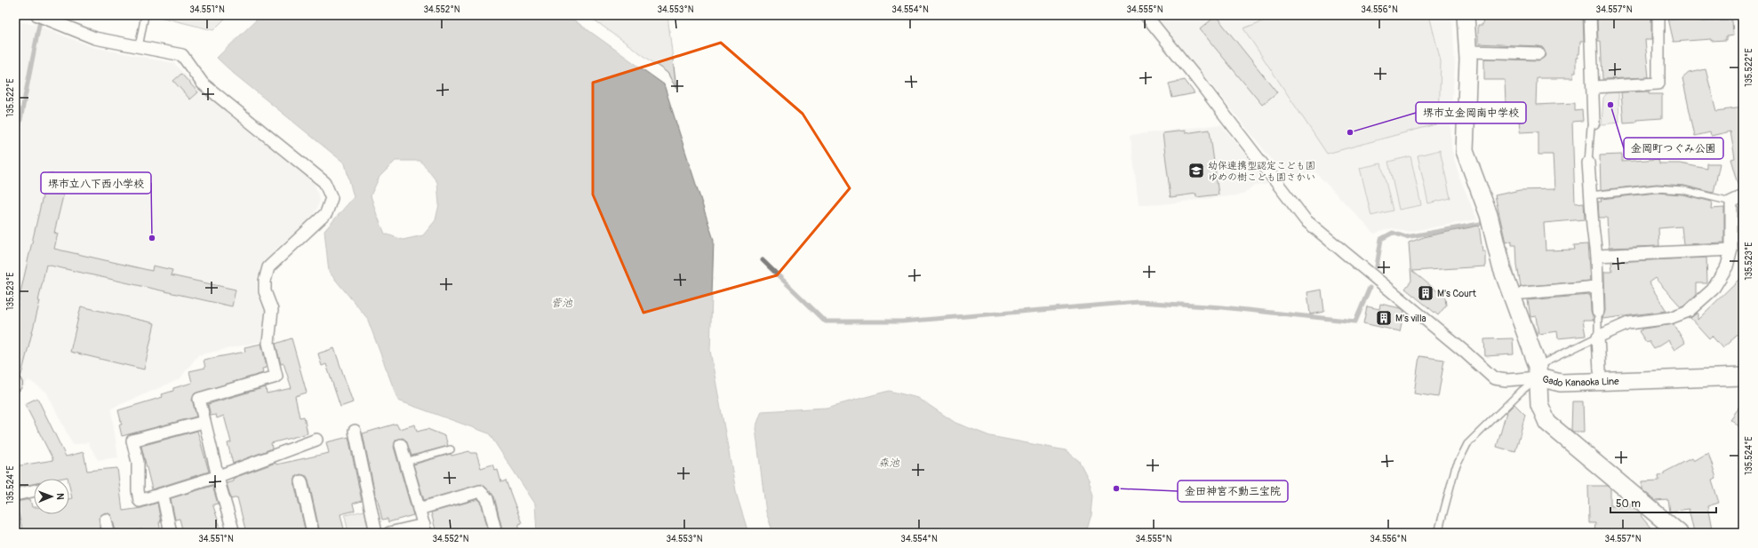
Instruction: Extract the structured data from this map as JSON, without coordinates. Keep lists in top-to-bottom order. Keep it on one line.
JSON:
{"streets":{"street":["Gado Kanaoka Line"]},"water":["菅池","森池"],"places":{"other":["金岡町つぐみ公園","堺市立金岡南中学校","堺市立八下西小学校","金田神宮不動三宝院"],"school or university":["幼保連携型認定こども園 ゆめの樹こども園さかい"],"building":["M's Court","M's villa"]},"scale_bar":"50 m","north":"right","coordinates":["34.551°N","34.552°N","34.553°N","34.554°N","34.555°N","34.556°N","34.557°N","135.522°E","135.523°E","135.524°E"]}
